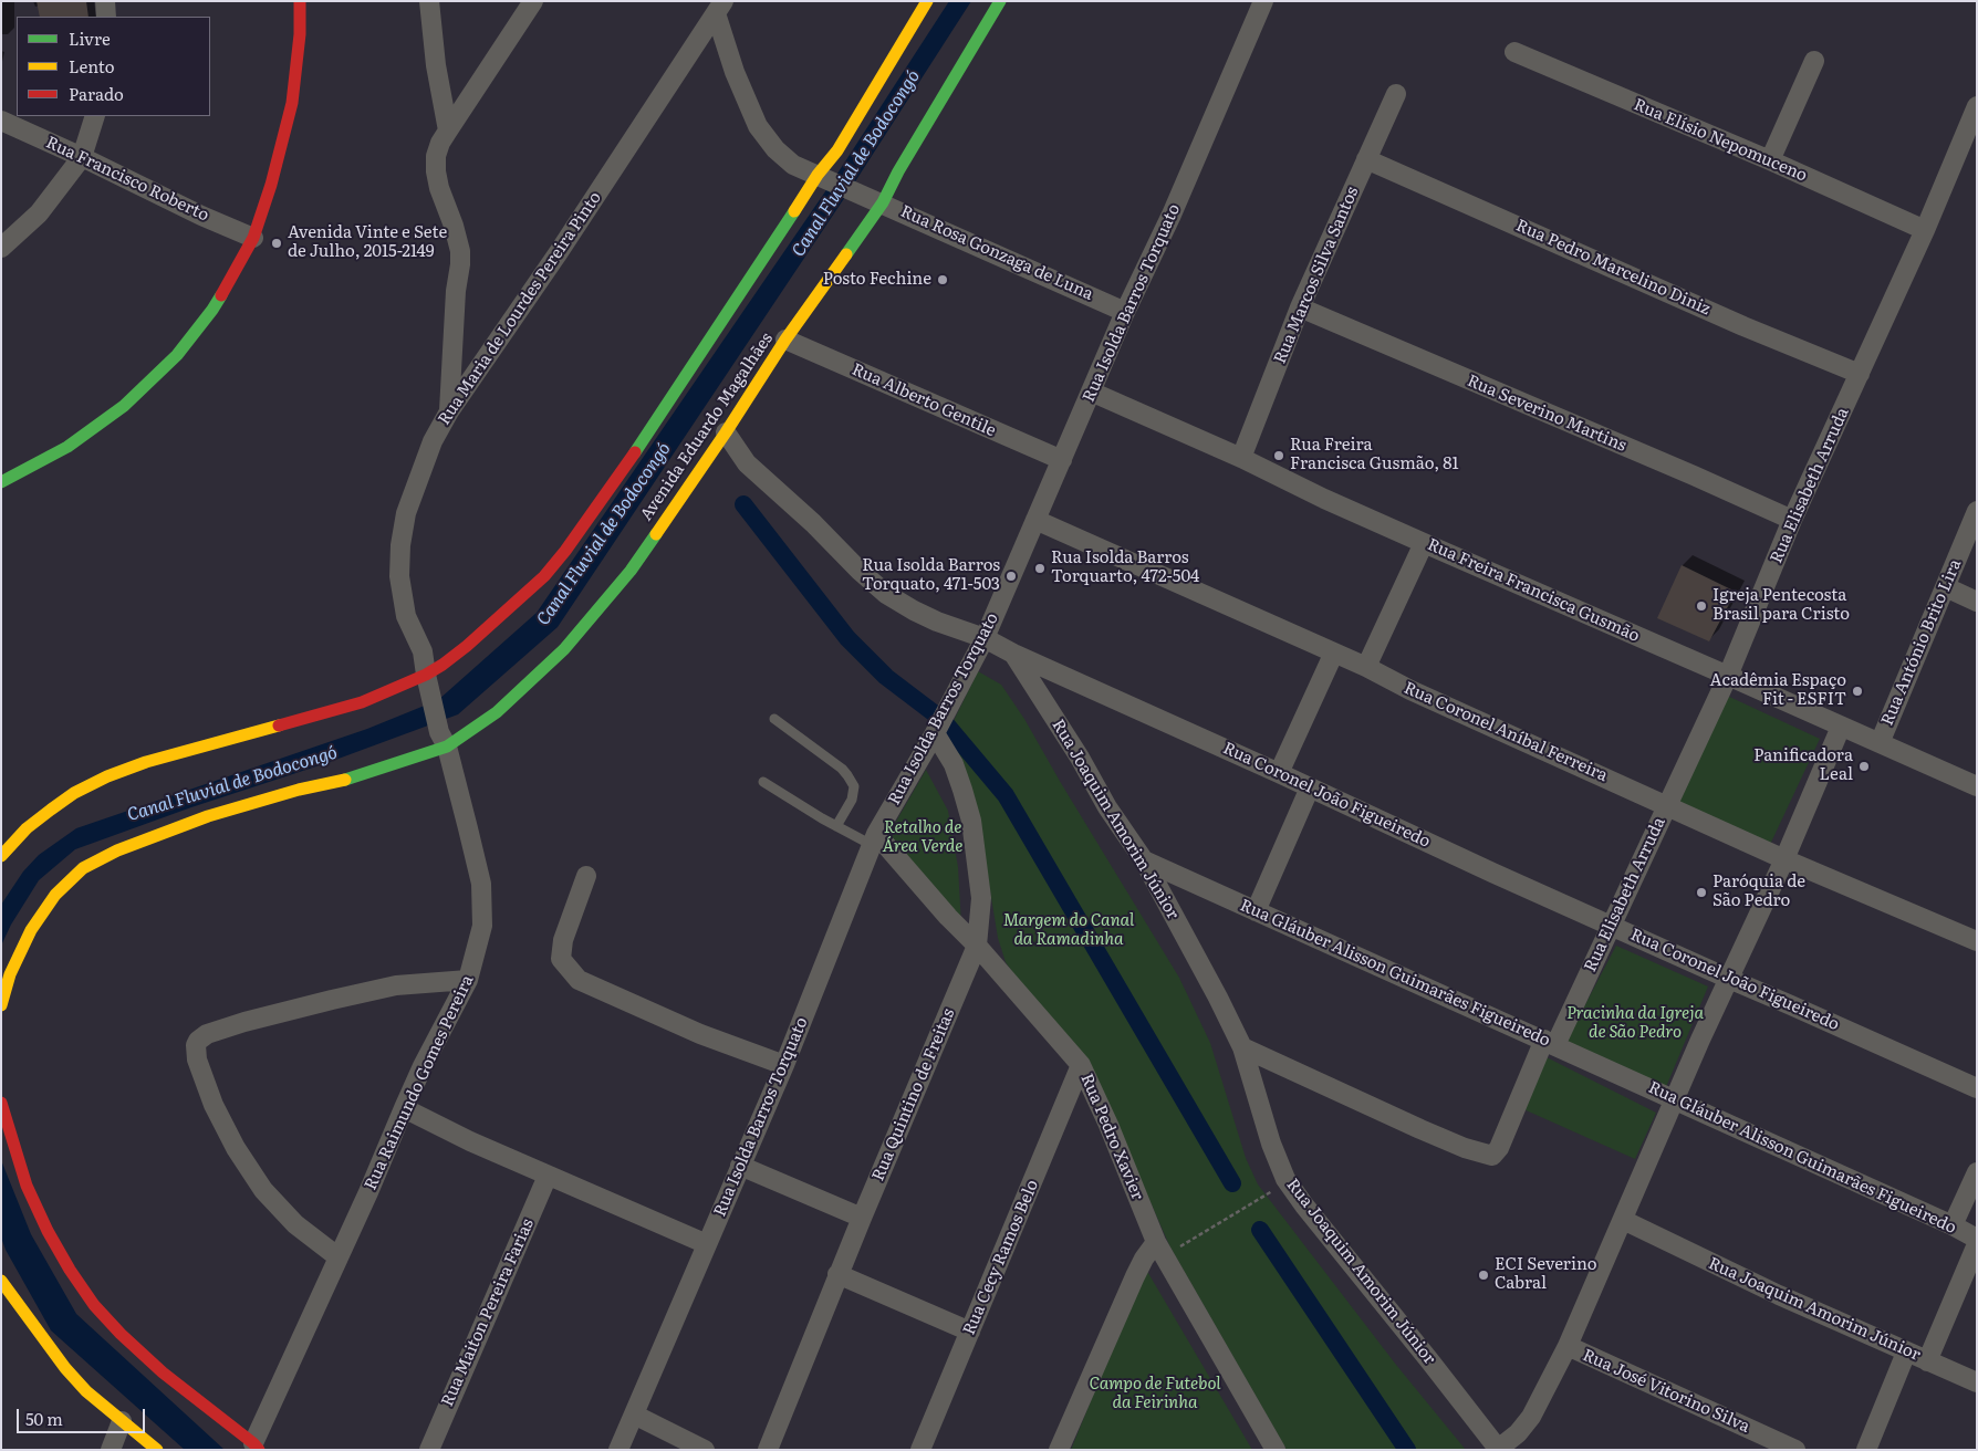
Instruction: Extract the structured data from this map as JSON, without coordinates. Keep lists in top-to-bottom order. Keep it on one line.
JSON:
{"streets":{"main road":["Avenida Eduardo Magalhães"],"street":["Rua Elísio Nepomuceno","Rua Francisco Roberto","Rua Rosa Gonzaga de Luna","Rua Pedro Marcelino Diniz","Rua Marcos Silva Santos","Rua Isolda Barros Torquato","Rua Maria de Lourdes Pereira Pinto","Rua Alberto Gentile","Rua Severino Martins","Rua Elisabeth Arruda","Rua Freira Francisca Gusmão","Rua António Brito Lira","Rua Coronel Aníbal Ferreira","Rua Coronel João Figueiredo","Rua Joaquim Amorim Júnior","Rua Gláuber Alisson Guimarães Figueiredo","Rua Raimundo Gomes Pereira","Rua Quintino de Freitas","Rua Pedro Xavier","Rua Cecy Ramos Belo","Rua Maiton Pereira Farias","Rua José Vitorino Silva"]},"crossings":[["Rua Elísio Nepomuceno","Rua Elisabeth Arruda"],["Rua Rosa Gonzaga de Luna","Rua Isolda Barros Torquato"],["Rua Rosa Gonzaga de Luna","Rua Maria de Lourdes Pereira Pinto"],["Rua Rosa Gonzaga de Luna","Avenida Eduardo Magalhães"],["Rua Pedro Marcelino Diniz","Rua Marcos Silva Santos"],["Rua Pedro Marcelino Diniz","Rua Elisabeth Arruda"],["Rua Marcos Silva Santos","Rua Severino Martins"],["Rua Marcos Silva Santos","Rua Freira Francisca Gusmão"],["Rua Isolda Barros Torquato","Rua Alberto Gentile"],["Rua Isolda Barros Torquato","Rua Freira Francisca Gusmão"],["Rua Isolda Barros Torquato","Rua Coronel Aníbal Ferreira"],["Rua Isolda Barros Torquato","Rua Coronel João Figueiredo"],["Rua Isolda Barros Torquato","Rua Quintino de Freitas"],["Rua Isolda Barros Torquato","Rua Pedro Xavier"],["Rua Maria de Lourdes Pereira Pinto","Rua Raimundo Gomes Pereira"],["Rua Alberto Gentile","Avenida Eduardo Magalhães"],["Rua Severino Martins","Rua Elisabeth Arruda"],["Avenida Eduardo Magalhães","Rua Coronel João Figueiredo"],["Avenida Eduardo Magalhães","Rua Raimundo Gomes Pereira"],["Rua Elisabeth Arruda","Rua Freira Francisca Gusmão"],["Rua Elisabeth Arruda","Rua Coronel Aníbal Ferreira"],["Rua Elisabeth Arruda","Rua Coronel João Figueiredo"],["Rua Elisabeth Arruda","Rua Joaquim Amorim Júnior"],["Rua Elisabeth Arruda","Rua Gláuber Alisson Guimarães Figueiredo"],["Rua Freira Francisca Gusmão","Rua António Brito Lira"],["Rua Coronel João Figueiredo","Rua Joaquim Amorim Júnior"],["Rua Joaquim Amorim Júnior","Rua Gláuber Alisson Guimarães Figueiredo"],["Rua Quintino de Freitas","Rua Pedro Xavier"],["Rua Pedro Xavier","Rua Cecy Ramos Belo"]],"water":["Canal Fluvial de Bodocongó"],"parks":["Retalho de Área Verde","Margem do Canal da Ramadinha","Pracinha da Igreja de São Pedro","Campo de Futebol da Feirinha"],"places":["Avenida Vinte e Sete de Julho, 2015-2149","Posto Fechine","Rua Freira Francisca Gusmão, 81","Rua Isolda Barros Torquarto, 472-504","Rua Isolda Barros Torquato, 471-503","Igreja Pentecosta Brasil para Cristo","Acadêmia Espaço Fit - ESFIT","Panificadora Leal","Paróquia de São Pedro","ECI Severino Cabral"],"legend":["Livre","Lento","Parado"],"scale_bar":"50 m"}
